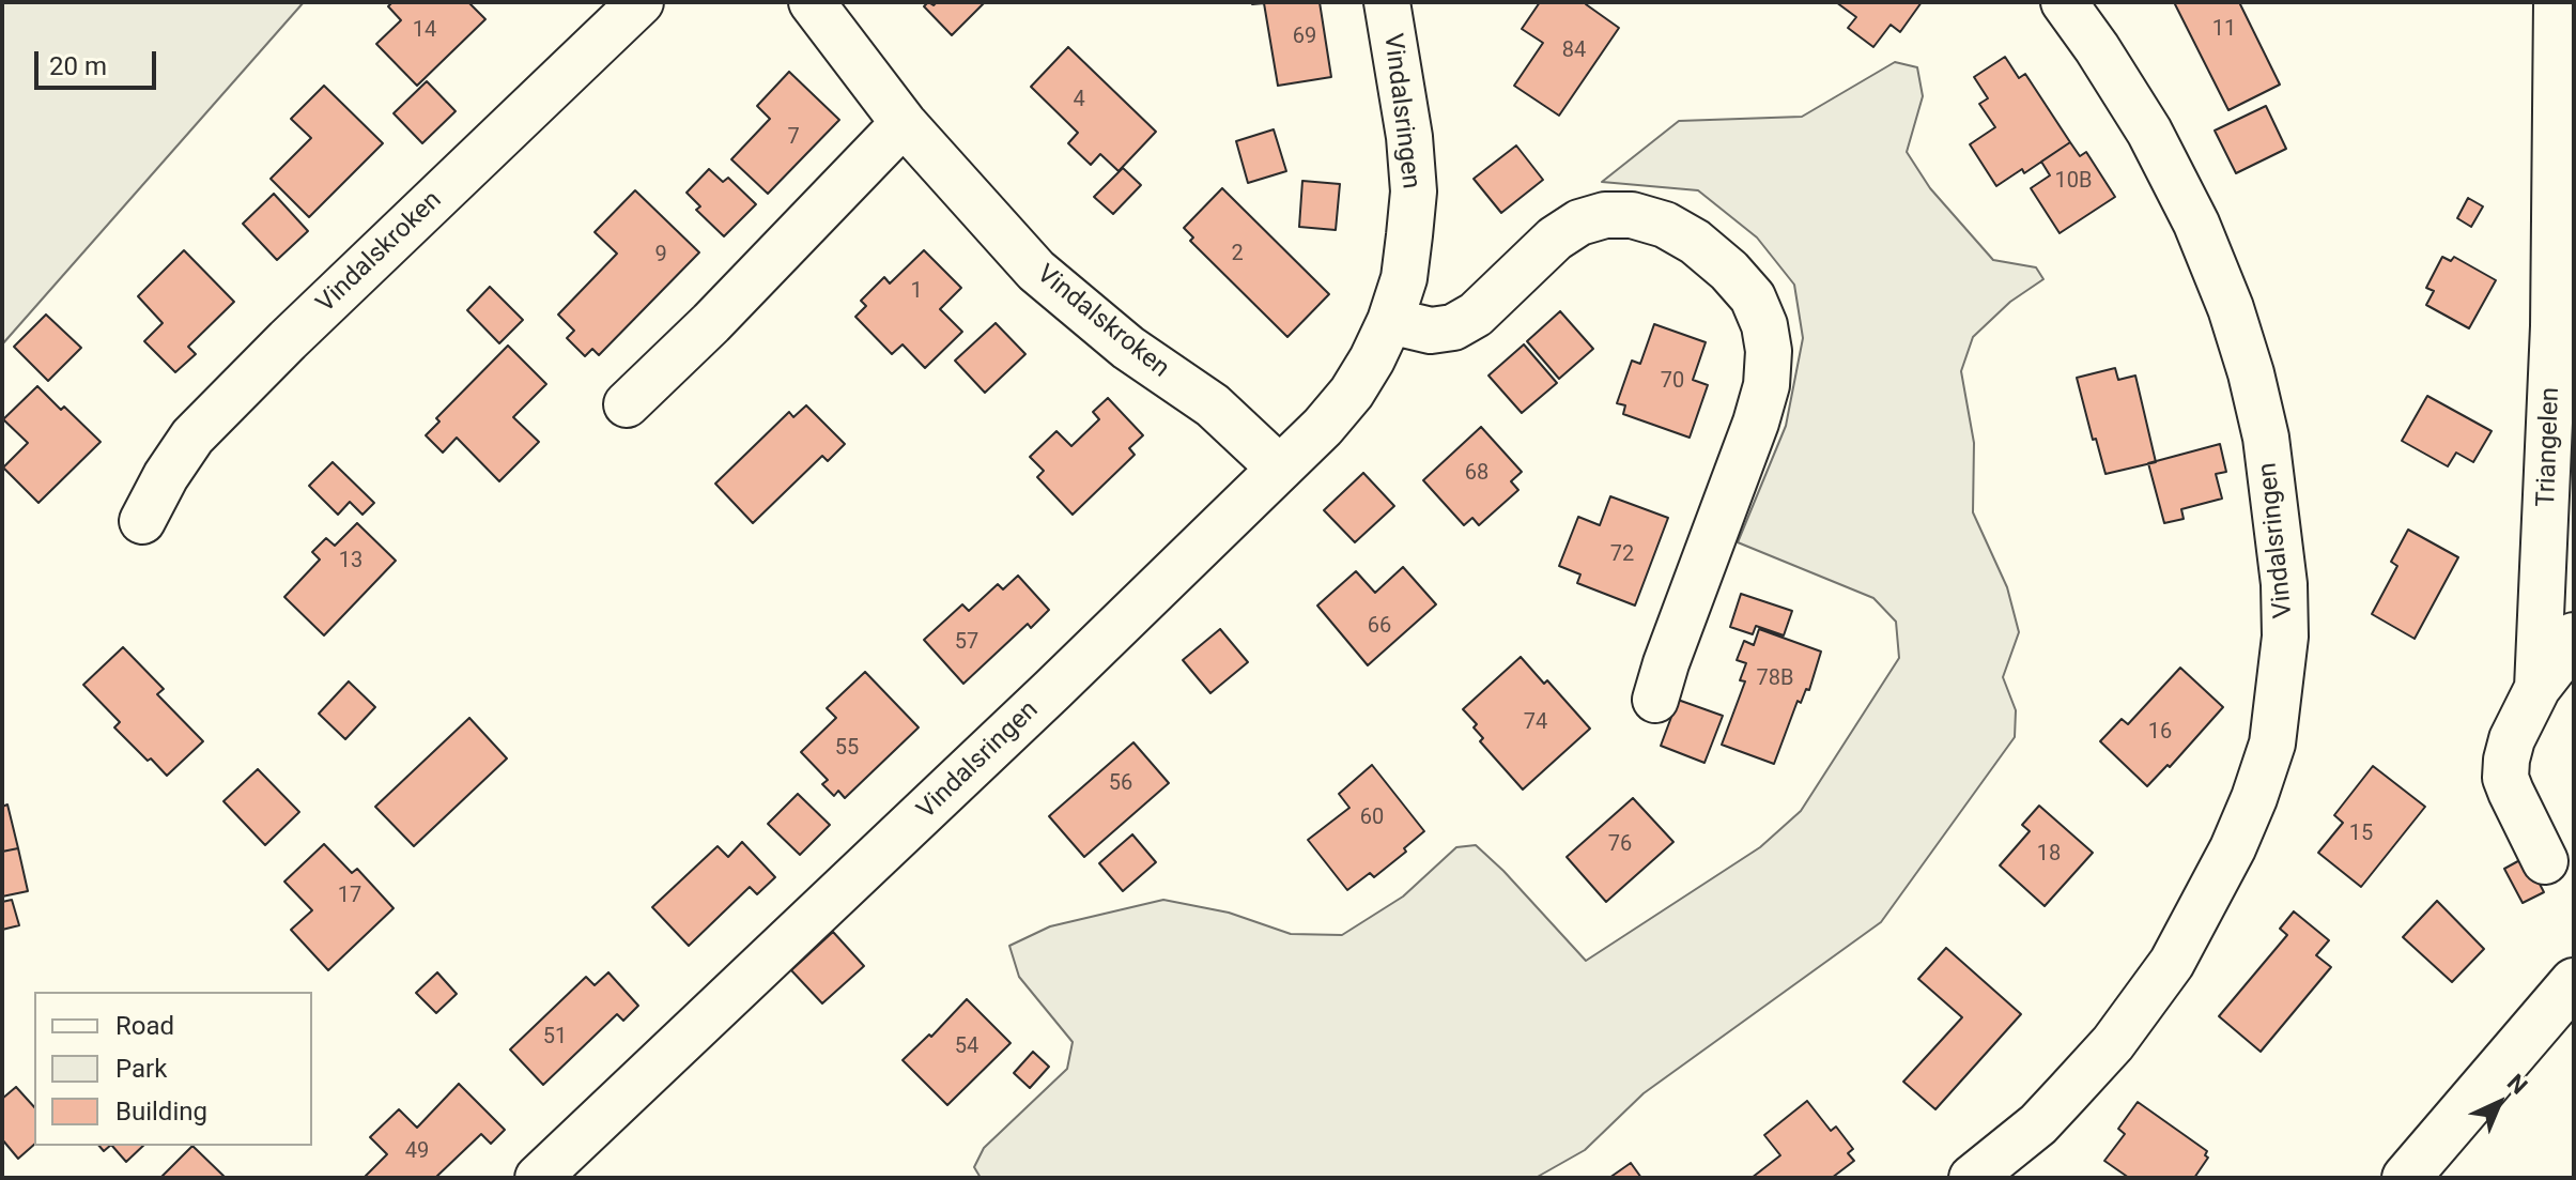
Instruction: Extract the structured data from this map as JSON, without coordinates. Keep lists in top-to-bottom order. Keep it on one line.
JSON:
{"streets":{"street":["Vindalsringen","Vindalskroken","Triangelen"]},"crossings":[["Vindalsringen","Vindalskroken"]],"house_numbers":["11","14","69","84","4","7","10B","2","9","1","70","68","72","13","66","57","78B","74","16","55","56","60","15","76","18","17","51","54","49"],"legend":["Road","Park","Building"],"scale_bar":"20 m","north":"top right"}
